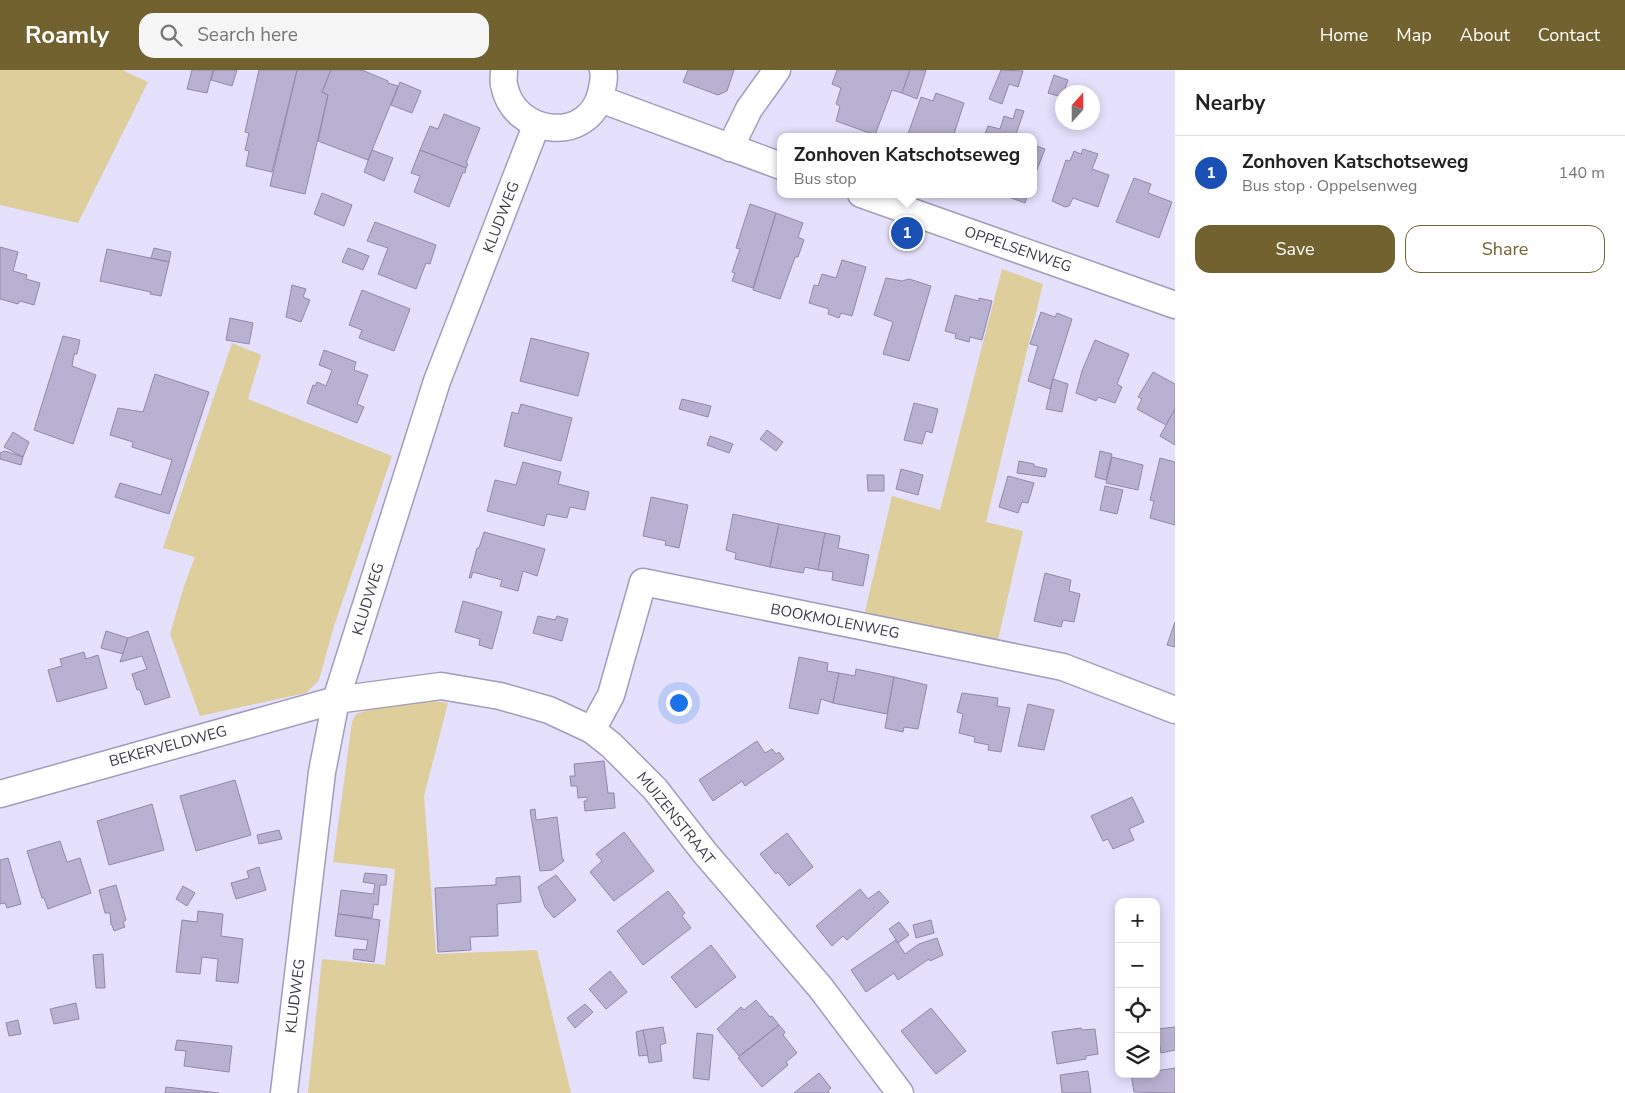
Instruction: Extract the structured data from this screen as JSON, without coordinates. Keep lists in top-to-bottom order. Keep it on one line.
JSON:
{"streets":{"street":["KLUDWEG","OPPELSENWEG","BOOKMOLENWEG","BEKERVELDWEG","MUIZENSTRAAT"]},"crossings":[["KLUDWEG","BEKERVELDWEG"],["KLUDWEG","MUIZENSTRAAT"],["BOOKMOLENWEG","MUIZENSTRAAT"],["BEKERVELDWEG","MUIZENSTRAAT"]],"north":"top","page":{"header":"Roamly","search":"Search here","nav":["Home","Map","About","Contact"],"heading":"Nearby","popup":["Zonhoven Katschotseweg","Bus stop"],"list":[{"mark":"1","name":"Zonhoven Katschotseweg","note":"Bus stop · Oppelsenweg","value":"140 m"}],"buttons":["Save","Share"],"pins":"1","map_buttons":["+","−"]}}
